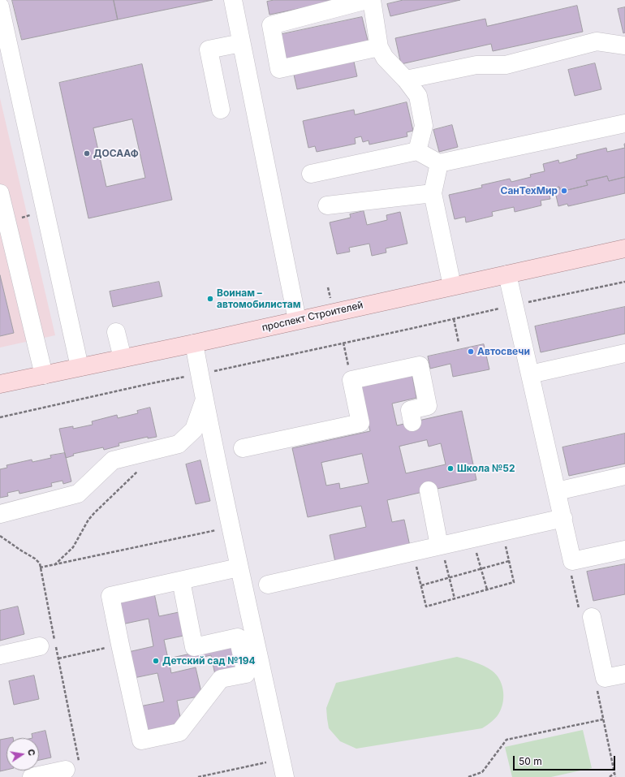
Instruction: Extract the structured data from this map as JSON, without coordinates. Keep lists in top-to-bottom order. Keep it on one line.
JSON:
{"streets":{"main road":["проспект Строителей"]},"places":["ДОСААФ","СанТехМир","Воинам – автомобилистам","Автосвечи","Школа №52","Детский сад №194"],"scale_bar":"50 m","north":"right"}
